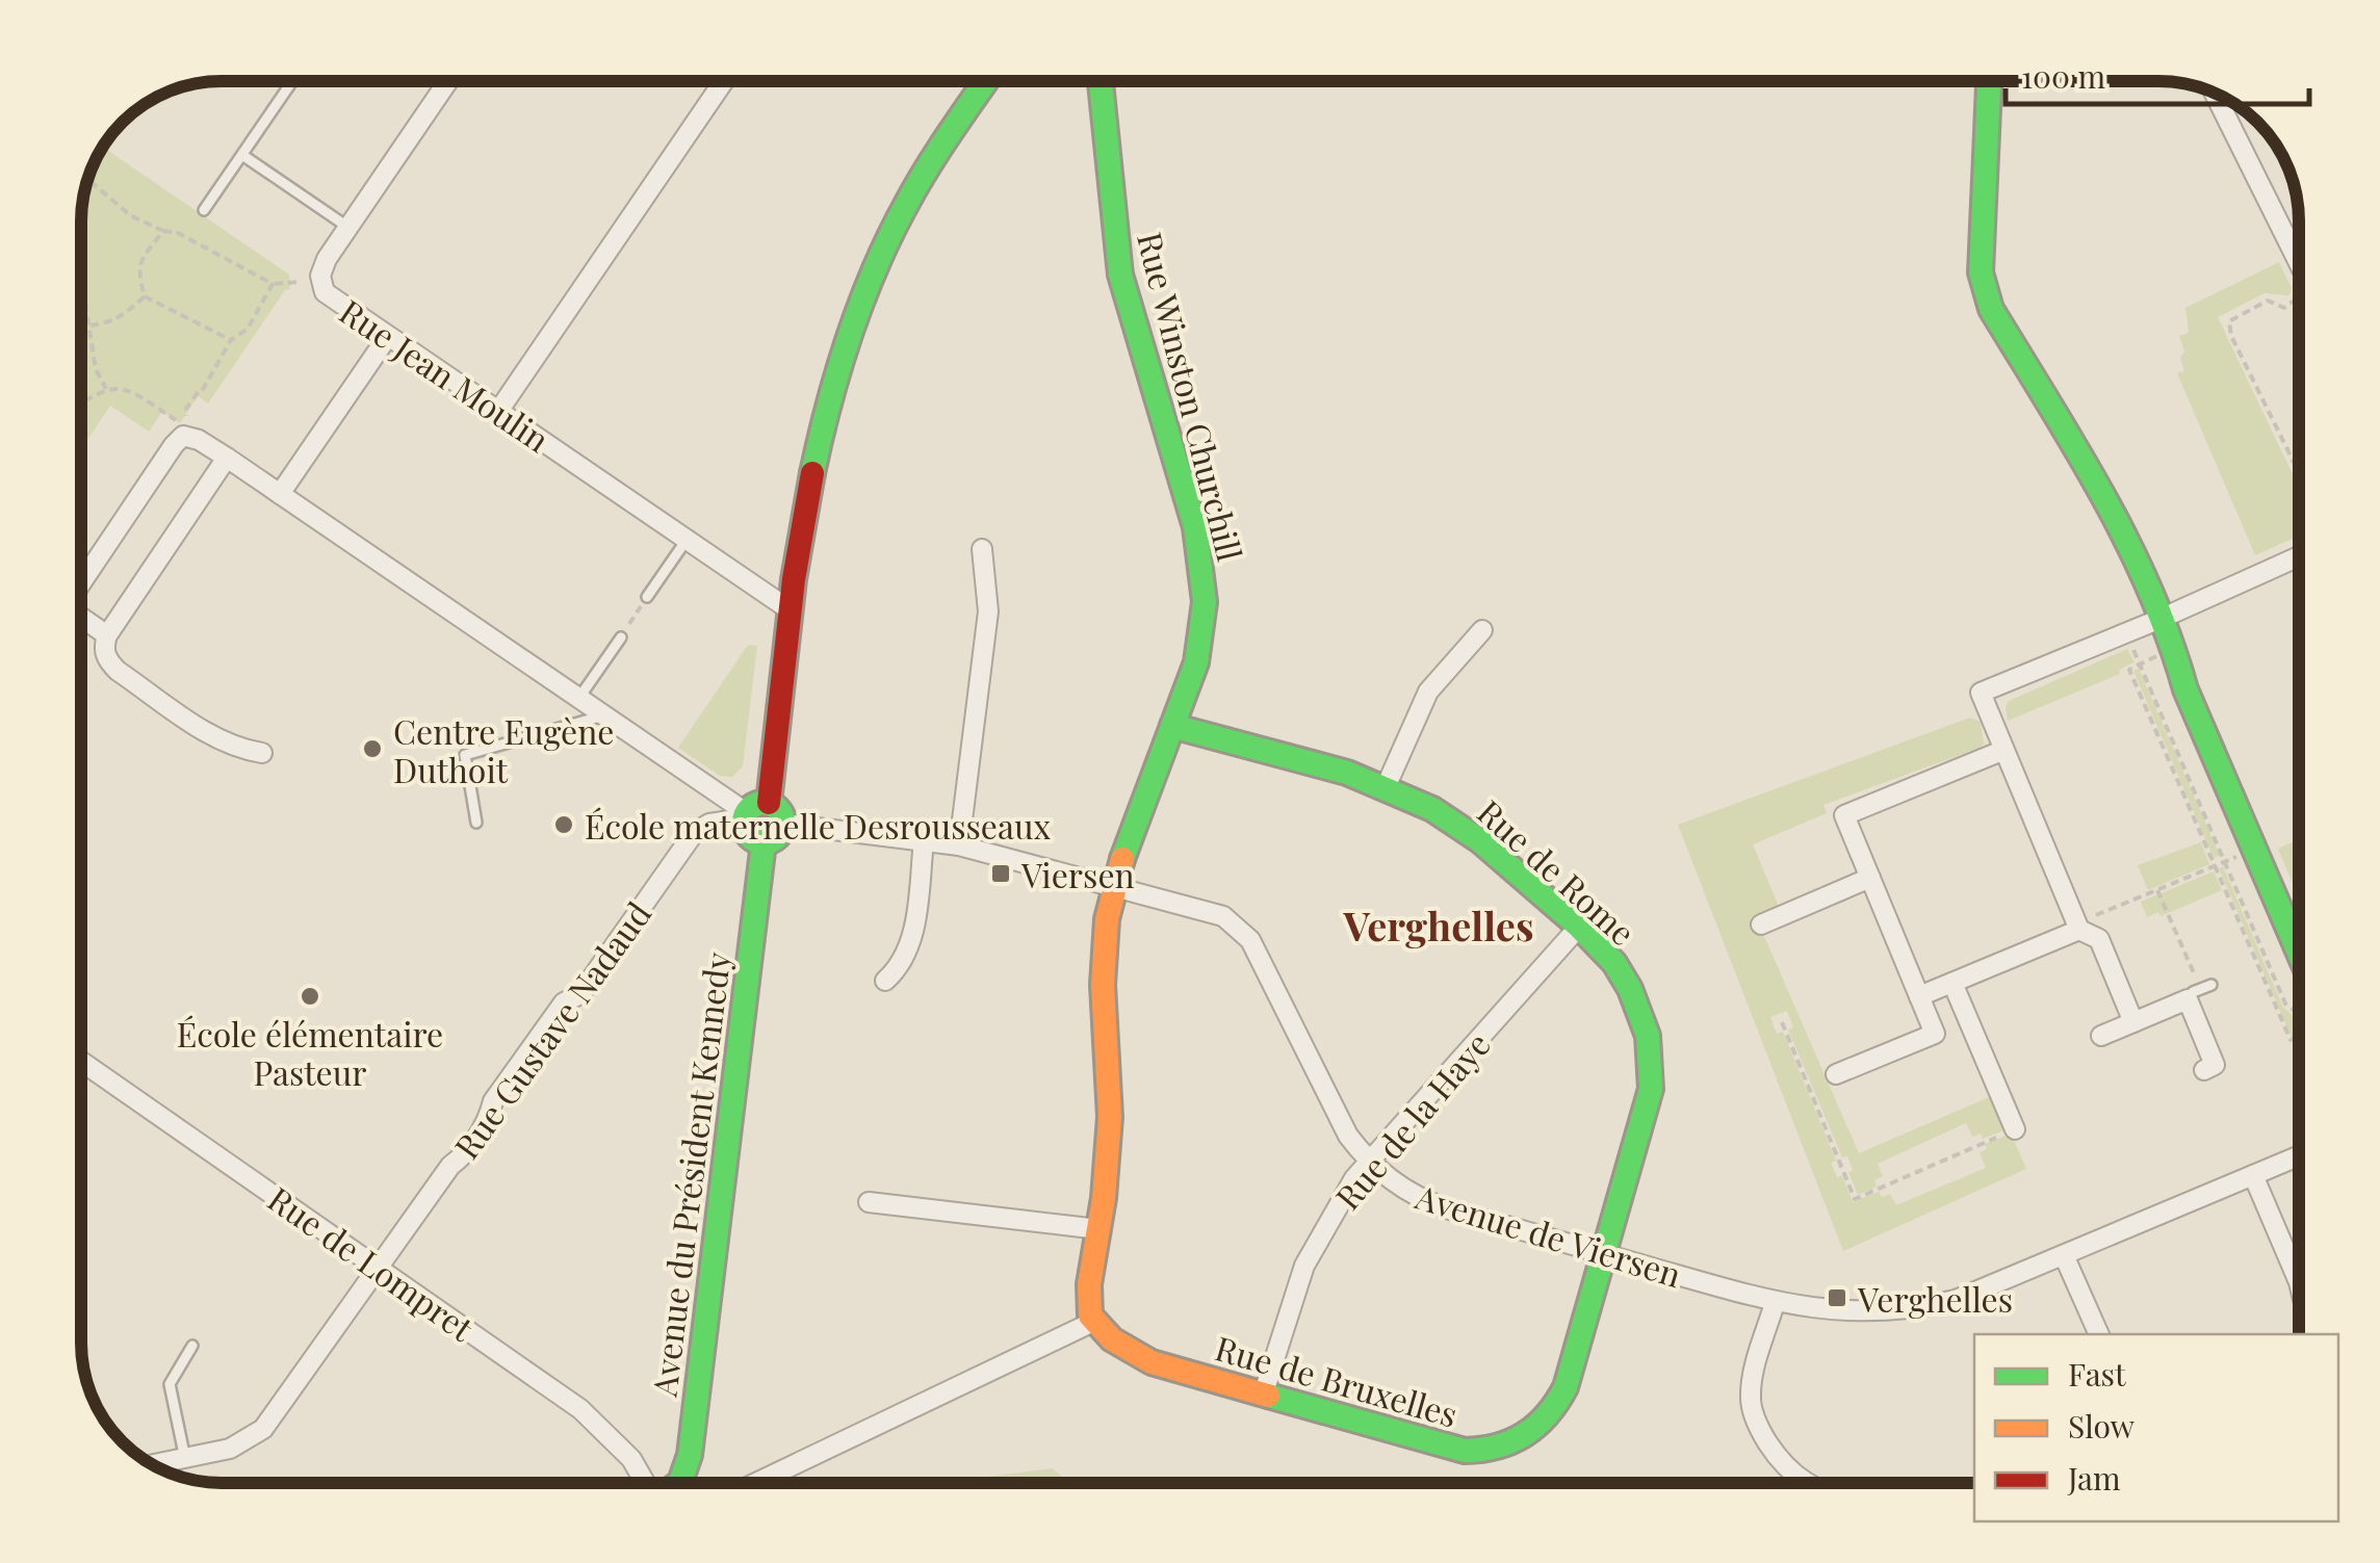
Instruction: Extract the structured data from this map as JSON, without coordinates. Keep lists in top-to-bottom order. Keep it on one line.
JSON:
{"streets":{"street":["Rue Jean Moulin","Rue Winston Churchill","Rue de Rome","Rue Gustave Nadaud","Rue de la Haye","Avenue du Président Kennedy","Avenue de Viersen","Rue de Lompret","Rue de Bruxelles"]},"crossings":[["Rue Winston Churchill","Rue de Rome"],["Rue Winston Churchill","Avenue de Viersen"],["Rue de Rome","Rue de la Haye"],["Rue de Rome","Avenue de Viersen"],["Rue de Rome","Rue de Bruxelles"],["Rue Gustave Nadaud","Avenue du Président Kennedy"],["Rue Gustave Nadaud","Avenue de Viersen"],["Rue Gustave Nadaud","Rue de Lompret"],["Rue de la Haye","Avenue de Viersen"],["Rue de la Haye","Rue de Bruxelles"],["Avenue du Président Kennedy","Avenue de Viersen"],["Avenue de Viersen","Rue de Bruxelles"]],"districts":["Verghelles"],"places":{"other":["Centre Eugène Duthoit","École maternelle Desrousseaux","École élémentaire Pasteur"],"transit":["Viersen","Verghelles"]},"legend":["Fast","Slow","Jam"],"scale_bar":"100 m"}
